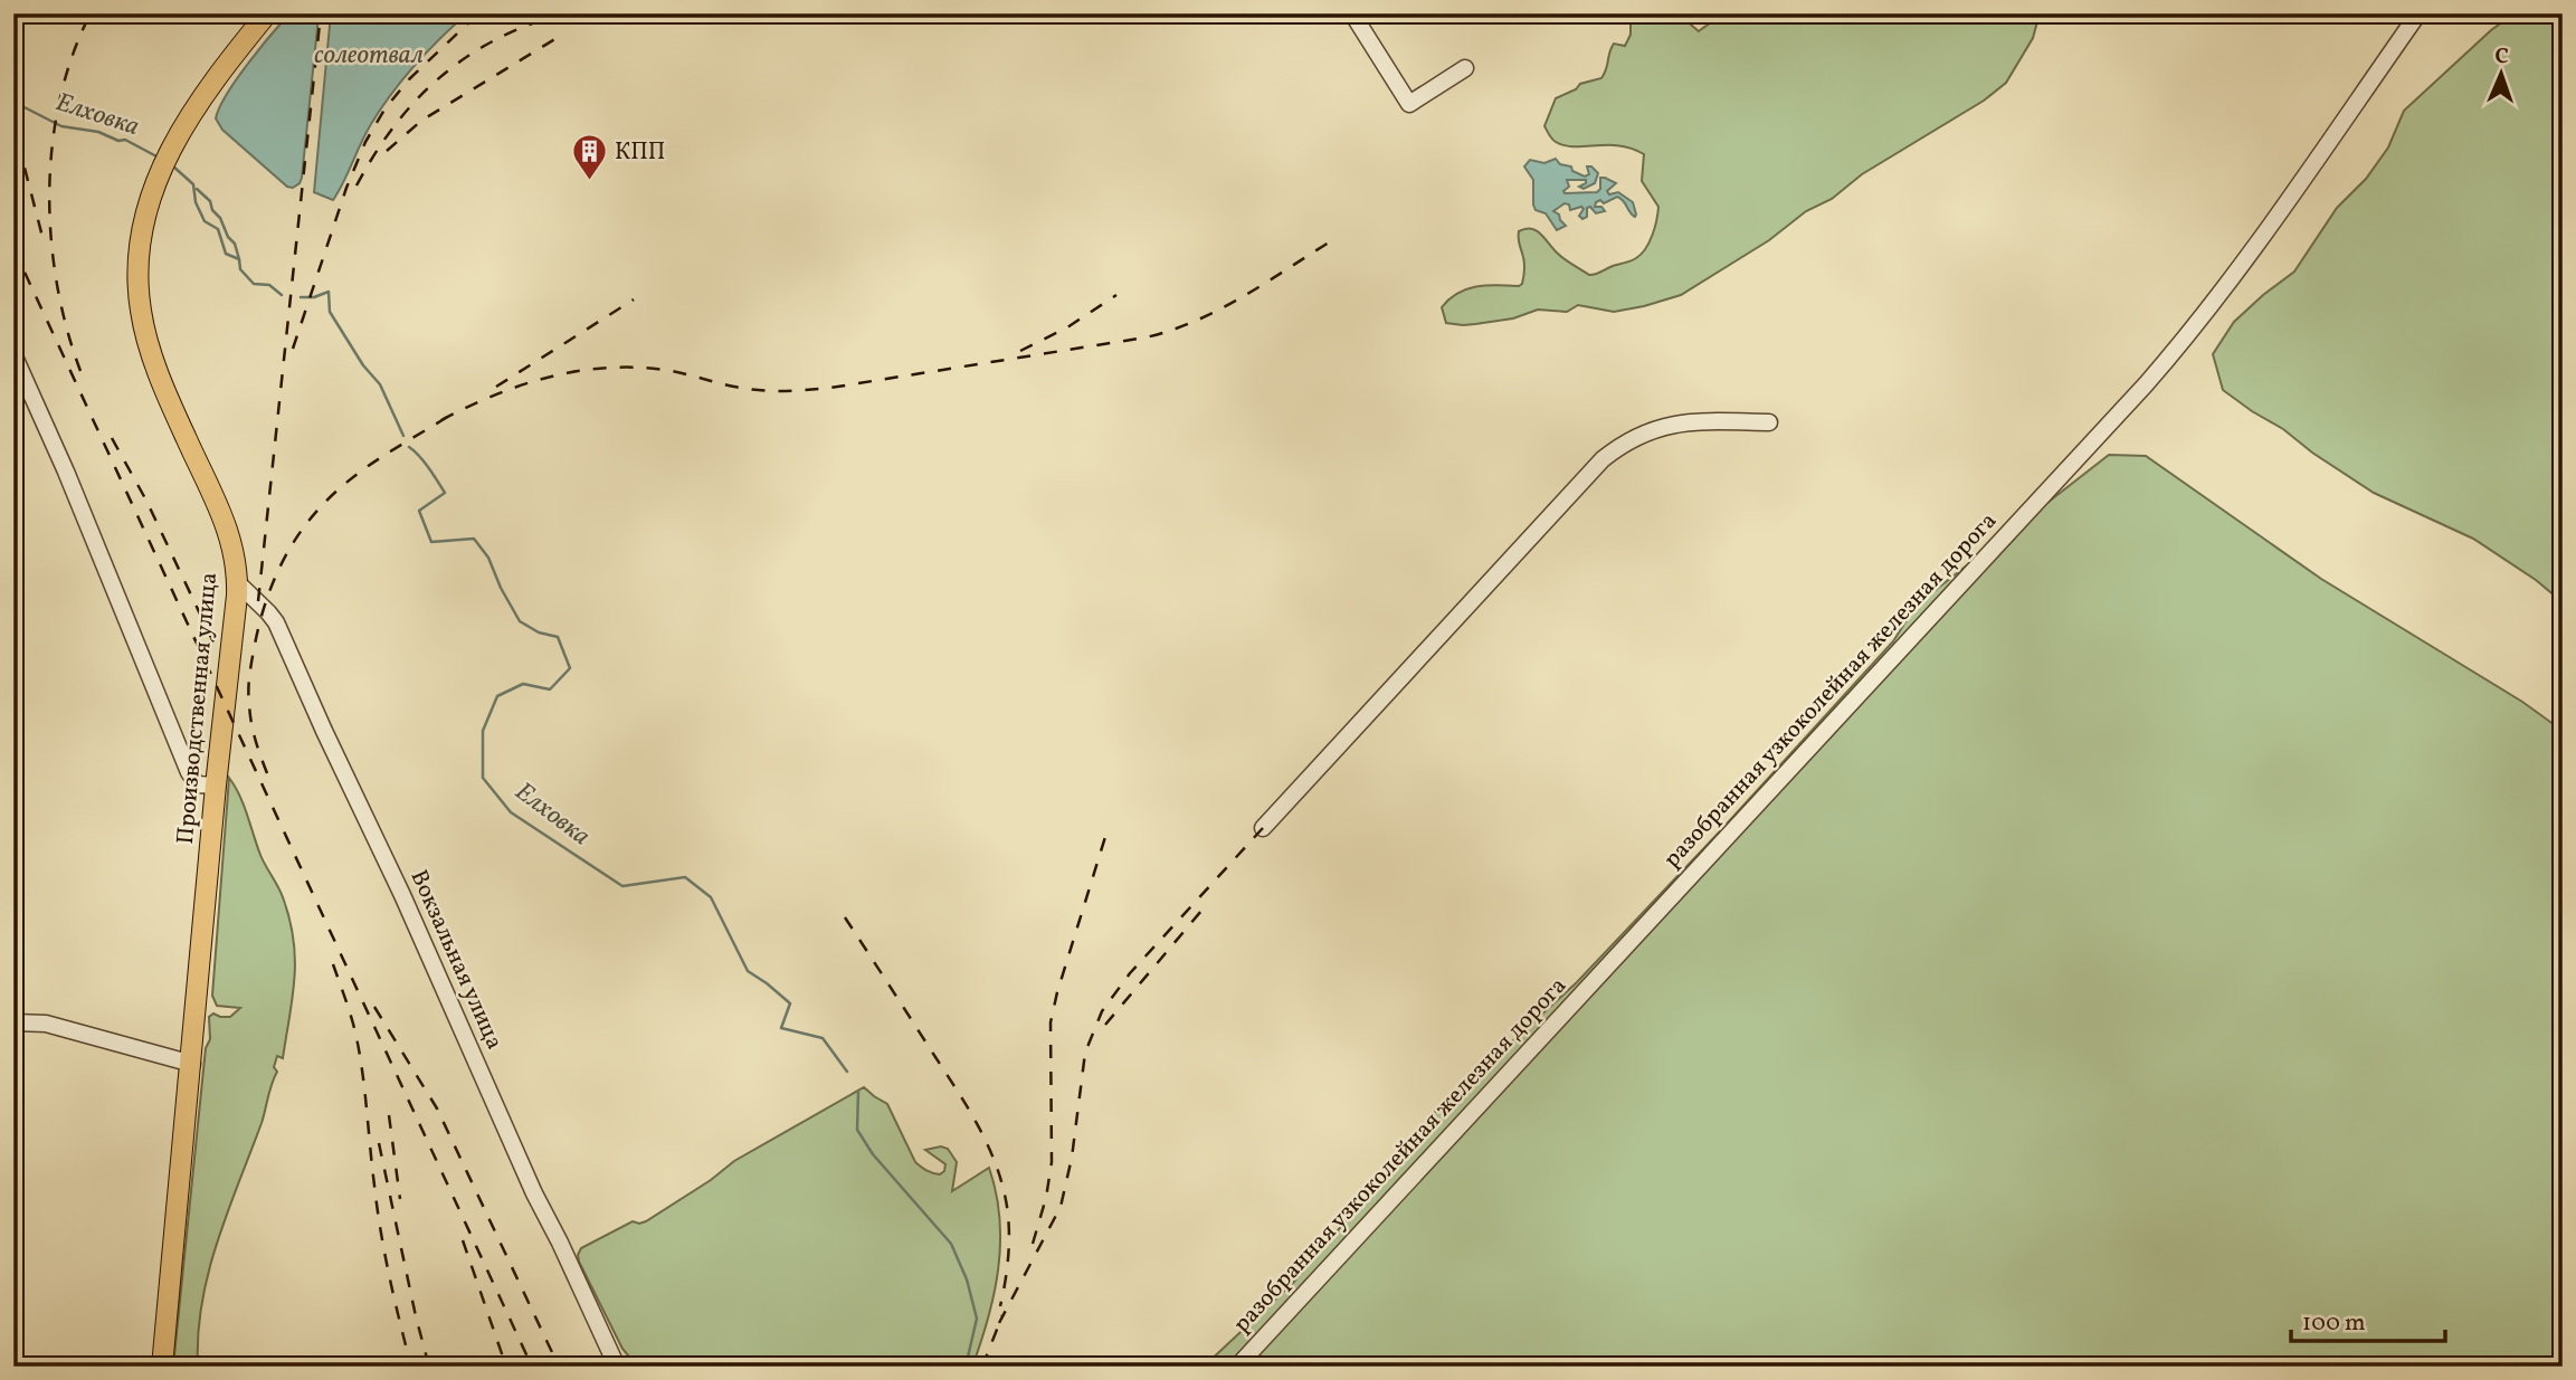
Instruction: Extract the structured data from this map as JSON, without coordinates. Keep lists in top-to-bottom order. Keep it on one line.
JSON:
{"streets":{"main road":["Производственная улица"],"street":["разобранная узкоколейная железная дорога","Вокзальная улица"]},"crossings":[["Производственная улица","Вокзальная улица"]],"water":["солеотвал","Елховка"],"places":{"building":["КПП"]},"scale_bar":"100 m","north":"top"}
